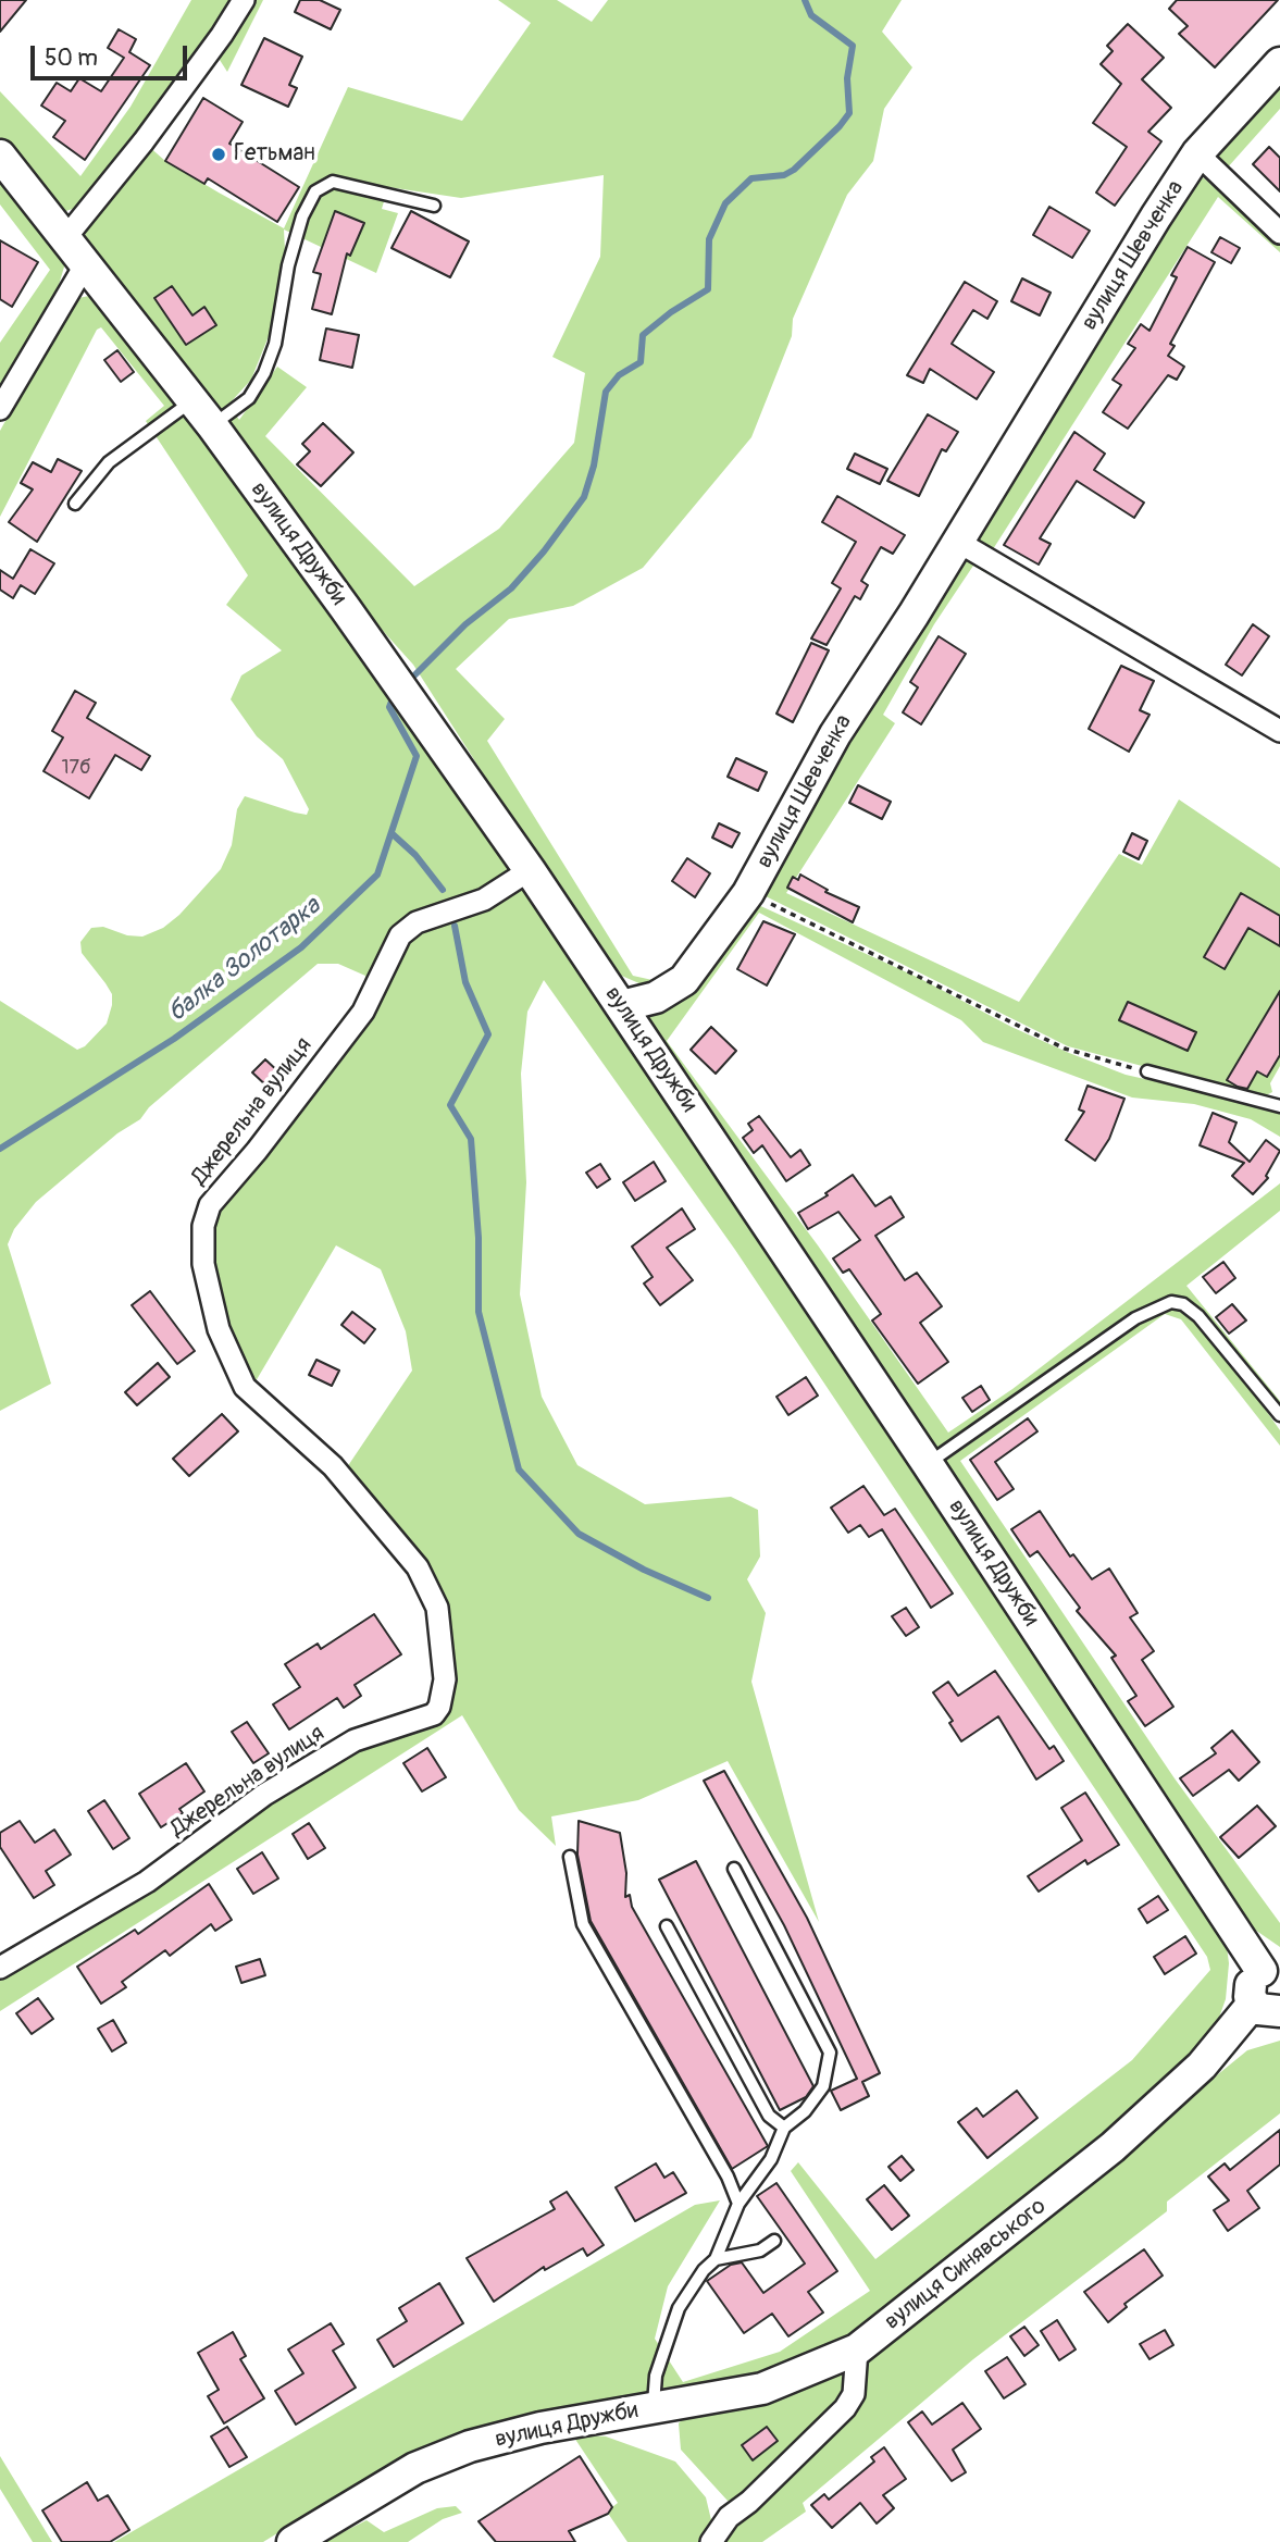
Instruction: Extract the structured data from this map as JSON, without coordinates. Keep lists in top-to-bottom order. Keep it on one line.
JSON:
{"streets":{"street":["вулиця Шевченка","вулиця Дружби","Джерельна вулиця","вулиця Синявського"]},"crossings":[["вулиця Шевченка","вулиця Дружби"],["вулиця Дружби","Джерельна вулиця"],["вулиця Дружби","вулиця Синявського"]],"water":["балка Золотарка"],"places":["Гетьман"],"house_numbers":["17б"],"scale_bar":"50 m"}
